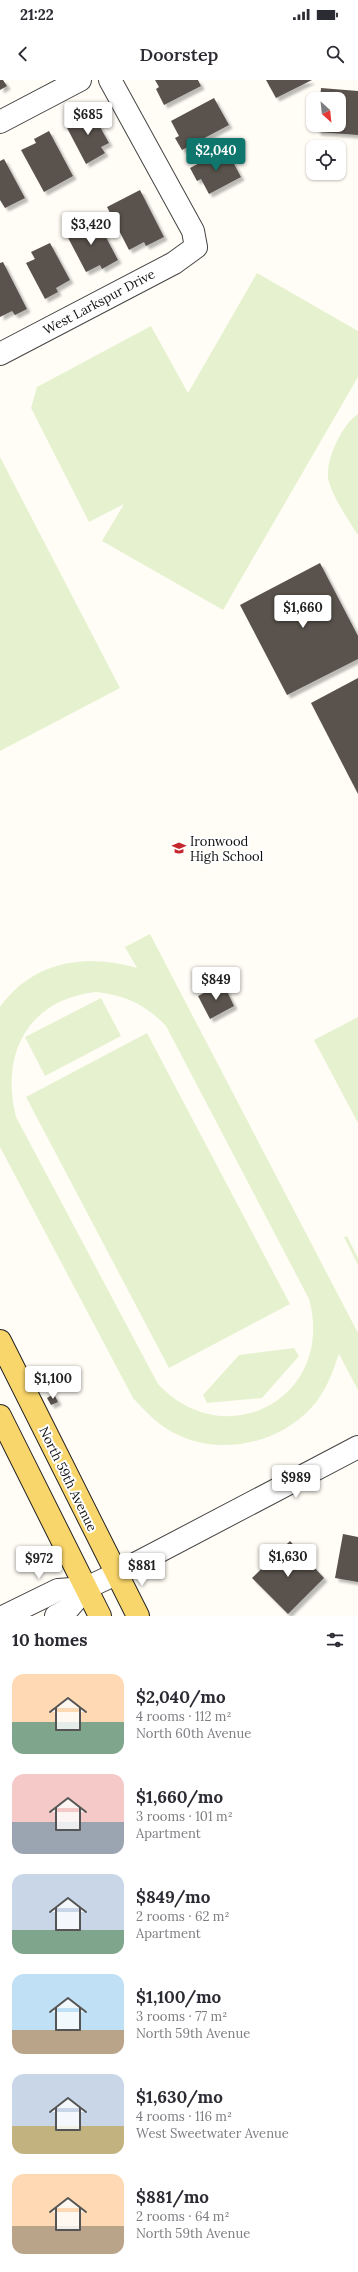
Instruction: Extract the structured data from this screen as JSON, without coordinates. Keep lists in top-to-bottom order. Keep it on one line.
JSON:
{"streets":{"main road":["North 59th Avenue"],"street":["West Larkspur Drive"]},"places":{"school or university":["Ironwood High School"]},"north":"bottom right","page":{"status":"21:22","header":"Doorstep","price":["$685","$2,040","$3,420","$1,660","$849","$1,100","$989","$1,630","$972","$881"],"heading":"10 homes","list":[{"name":"$2,040/mo","note":"4 rooms · 112 m² · North 60th Avenue"},{"name":"$1,660/mo","note":"3 rooms · 101 m² · Apartment"},{"name":"$849/mo","note":"2 rooms · 62 m² · Apartment"},{"name":"$1,100/mo","note":"3 rooms · 77 m² · North 59th Avenue"},{"name":"$1,630/mo","note":"4 rooms · 116 m² · West Sweetwater Avenue"},{"name":"$881/mo","note":"2 rooms · 64 m² · North 59th Avenue"}]}}
